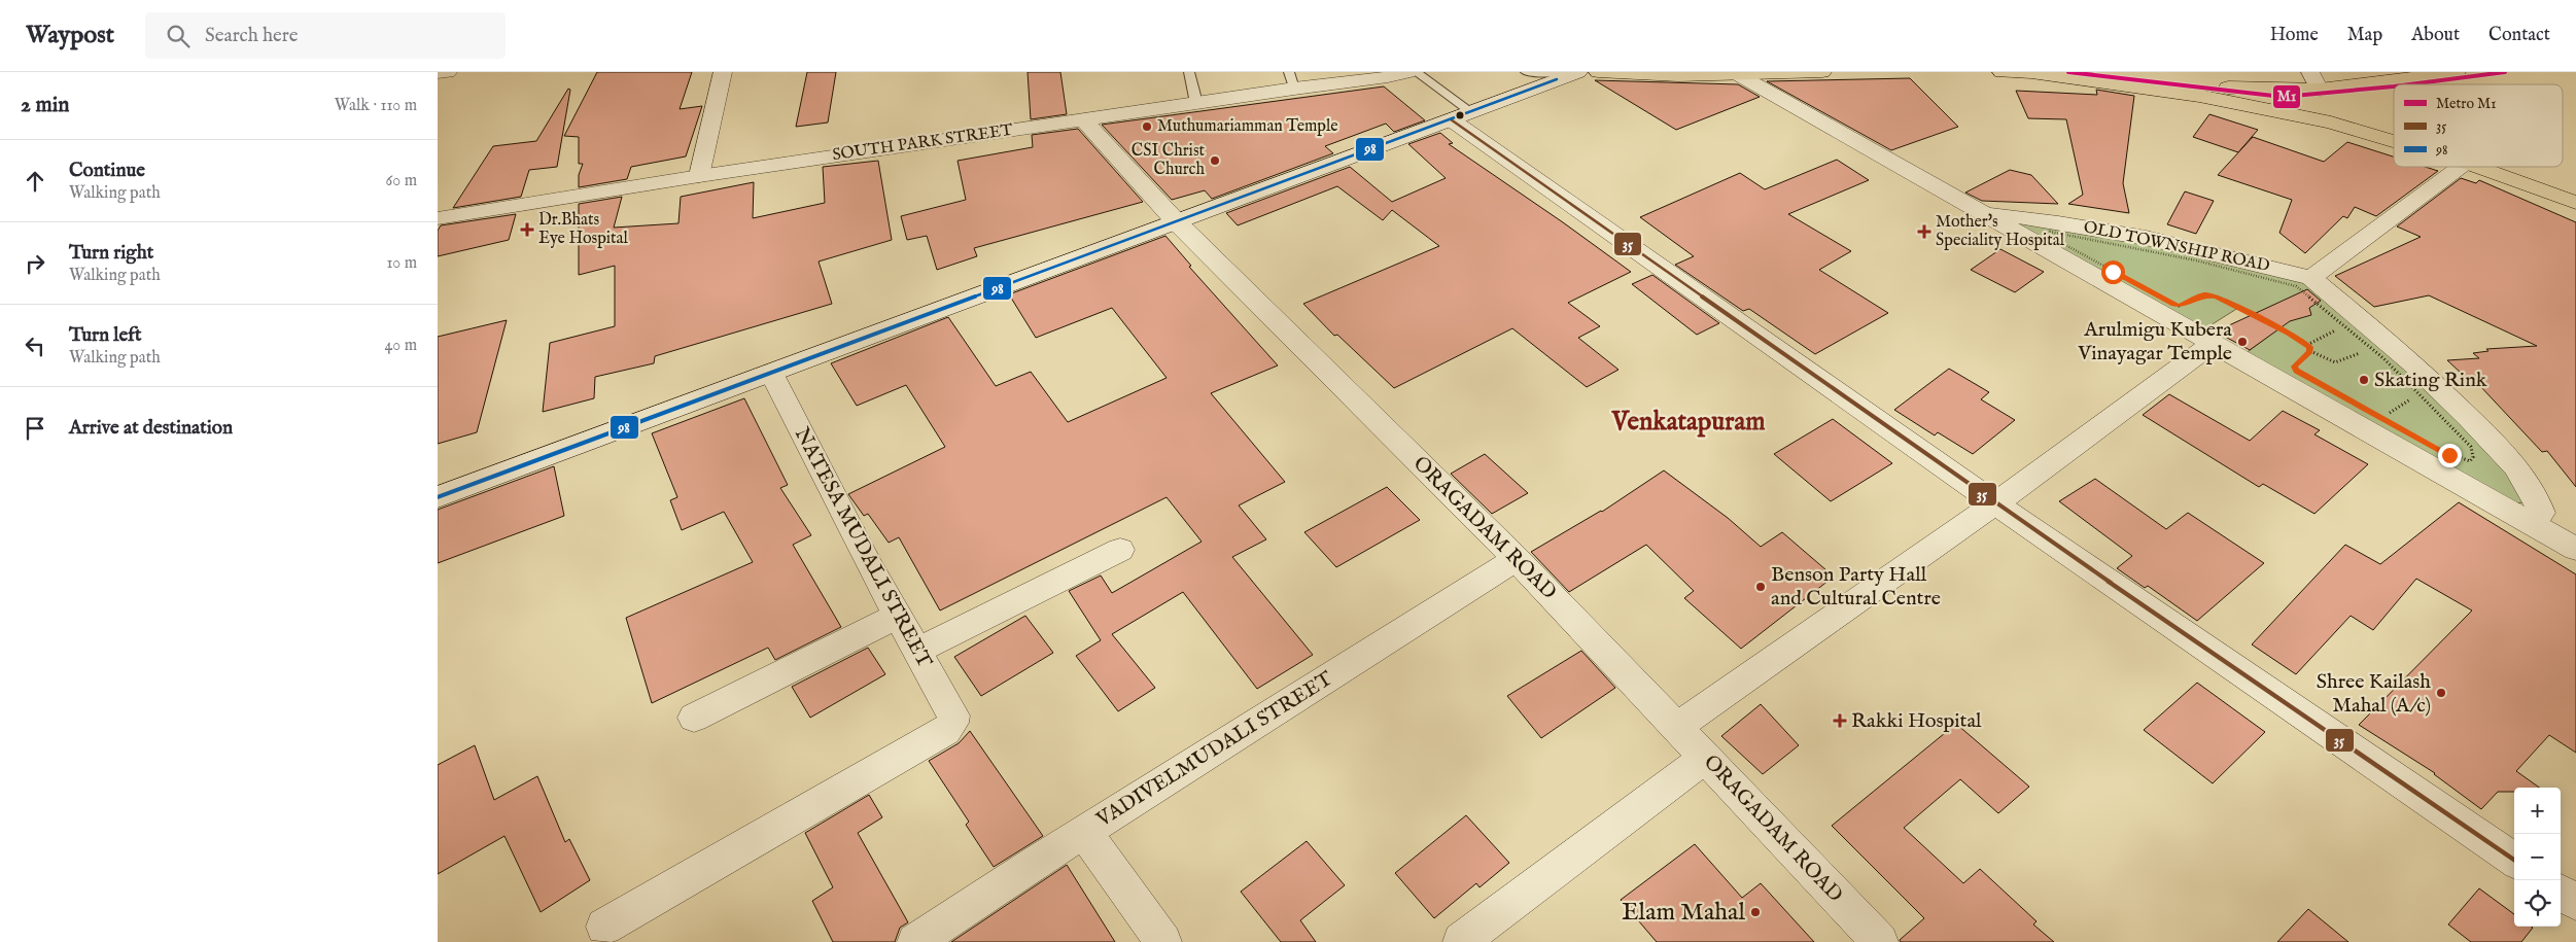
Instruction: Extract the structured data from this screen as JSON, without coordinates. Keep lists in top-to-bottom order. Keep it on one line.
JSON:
{"streets":{"street":["SOUTH PARK STREET","OLD TOWNSHIP ROAD","ORAGADAM ROAD","NATESA MUDALI STREET","VADIVELMUDALI STREET"]},"crossings":[["SOUTH PARK STREET","ORAGADAM ROAD"],["ORAGADAM ROAD","VADIVELMUDALI STREET"]],"districts":["Venkatapuram"],"places":{"other":["Muthumariamman Temple","CSI Christ Church","Arulmigu Kubera Vinayagar Temple","Skating Rink","Benson Party Hall and Cultural Centre","Shree Kailash Mahal (A/c)","Elam Mahal"],"health":["Dr.Bhats Eye Hospital","Mother's Speciality Hospital","Rakki Hospital"]},"lines":["metro line M1","transit line 98","transit line 35"],"legend":["Metro M1","35","98"],"page":{"header":"Waypost","search":"Search here","nav":["Home","Map","About","Contact"],"heading":["2 min","Walk · 110 m"],"list":[["Continue","Walking path","60 m"],["Turn right","Walking path","10 m"],["Turn left","Walking path","40 m"],"Arrive at destination"],"map_buttons":["+","−"]}}
